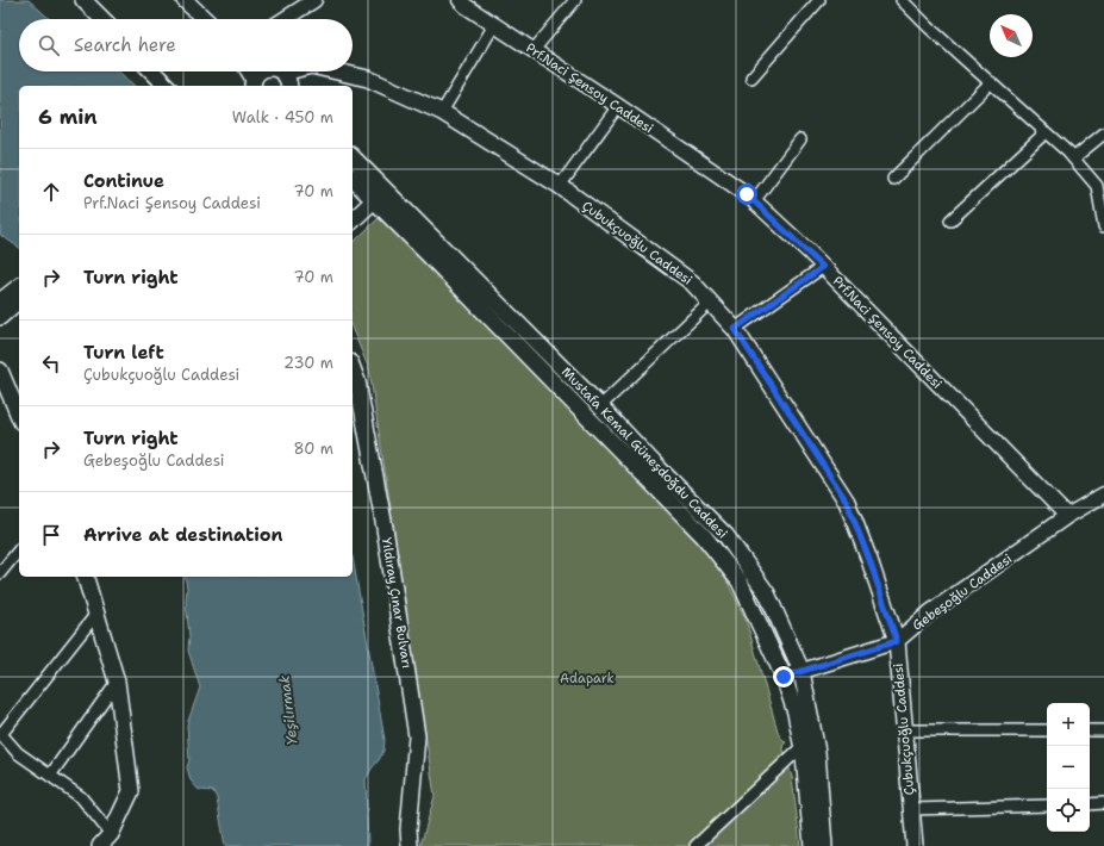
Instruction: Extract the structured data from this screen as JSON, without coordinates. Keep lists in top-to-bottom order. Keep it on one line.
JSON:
{"streets":{"main road":["Çubukçuoğlu Caddesi","Mustafa Kemal Güneşdoğdu Caddesi","Yıldıray Çınar Bulvarı"],"street":["Prf.Naci Şensoy Caddesi","Gebeşoğlu Caddesi"]},"crossings":[["Prf.Naci Şensoy Caddesi","Gebeşoğlu Caddesi"],["Çubukçuoğlu Caddesi","Gebeşoğlu Caddesi"],["Mustafa Kemal Güneşdoğdu Caddesi","Gebeşoğlu Caddesi"]],"water":["Yeşilırmak"],"parks":["Adapark"],"north":"top left","page":{"search":"Search here","heading":["6 min","Walk · 450 m"],"list":[["Continue","Prf.Naci Şensoy Caddesi","70 m"],["Turn right","70 m"],["Turn left","Çubukçuoğlu Caddesi","230 m"],["Turn right","Gebeşoğlu Caddesi","80 m"],"Arrive at destination"],"map_buttons":["+","−"]}}
